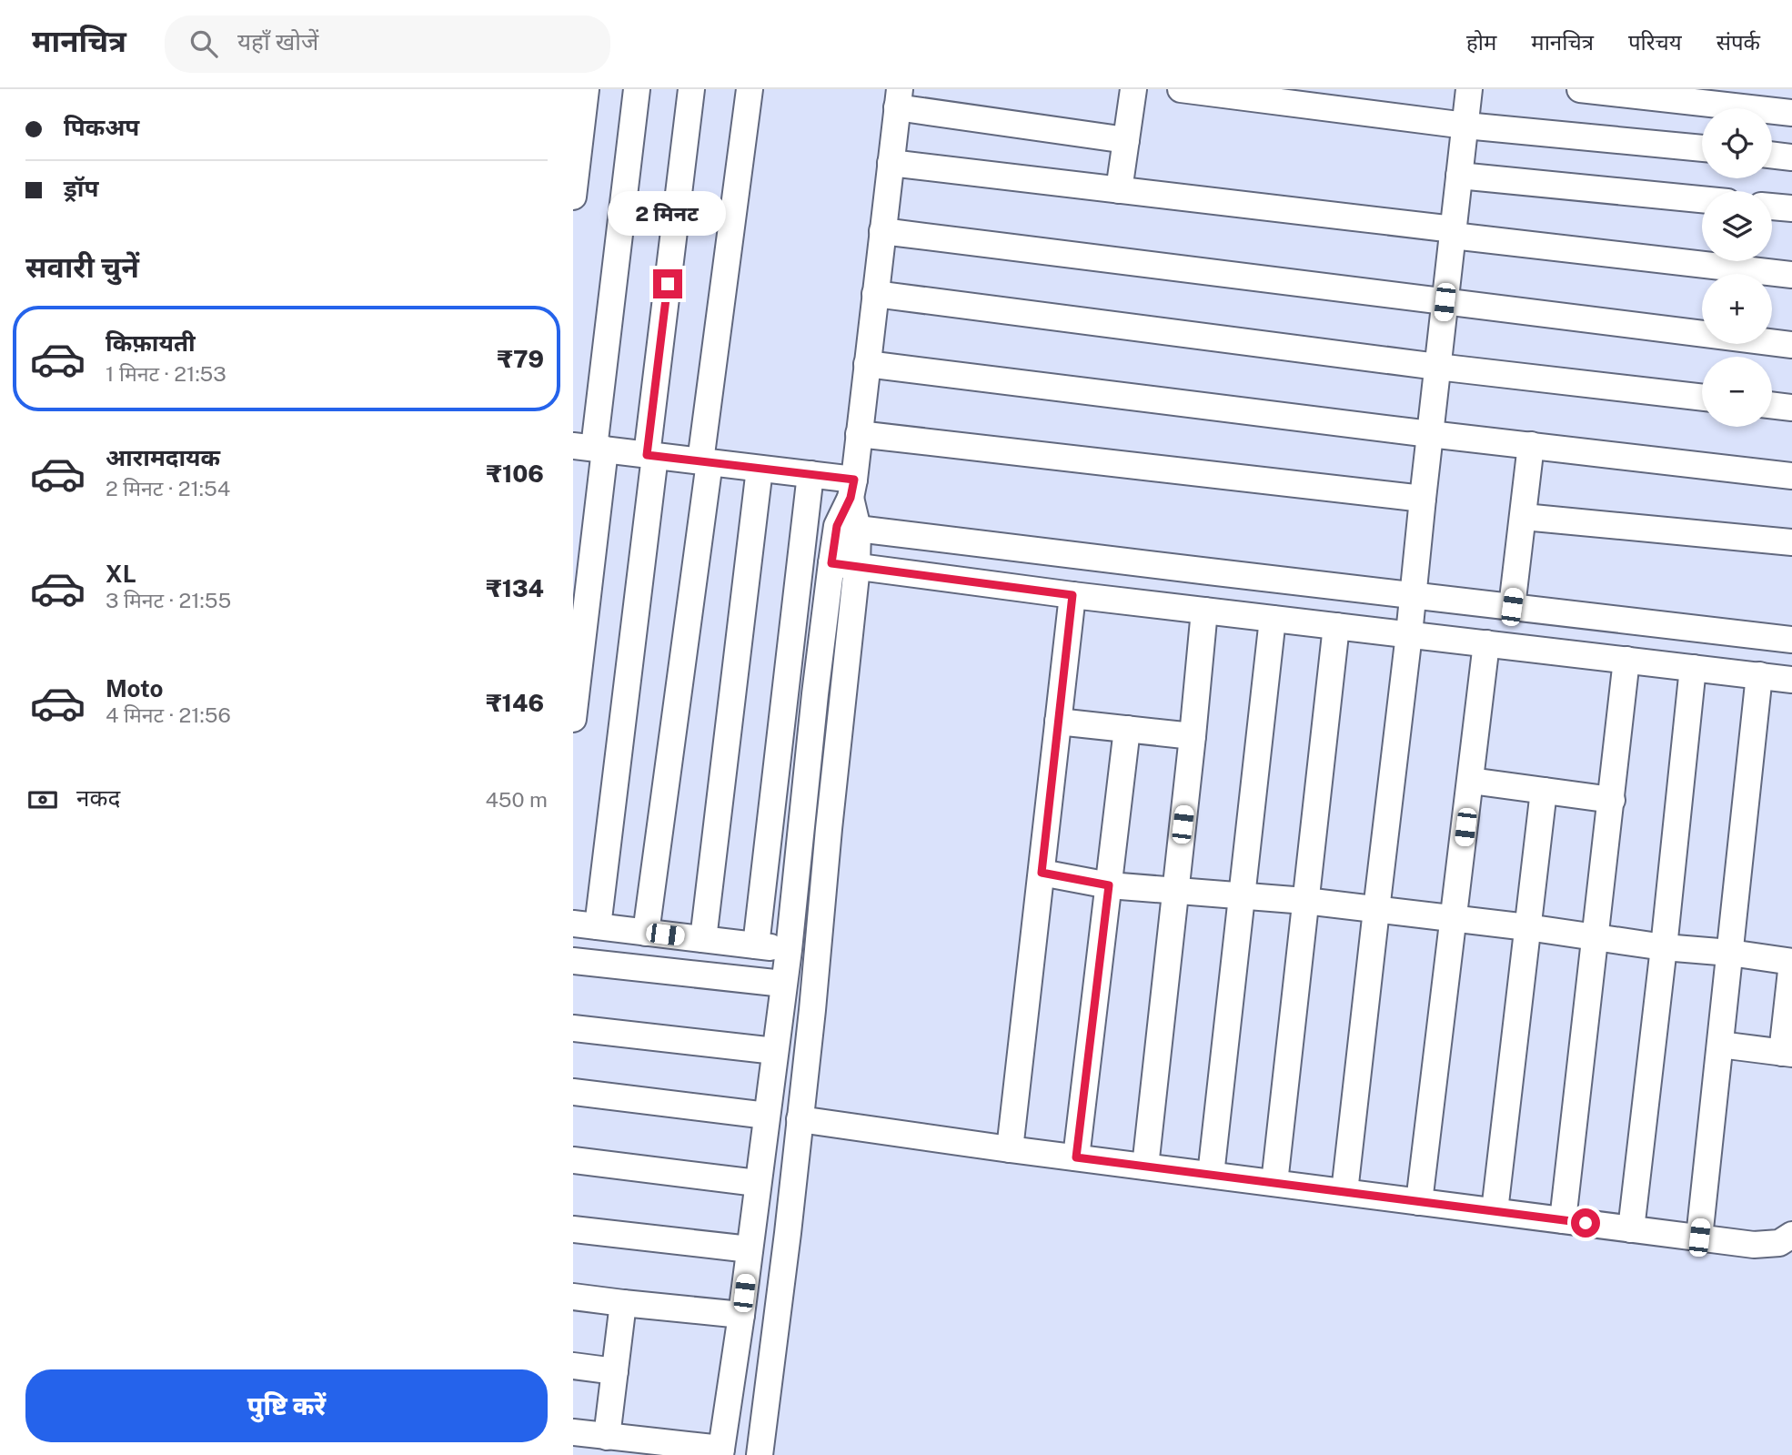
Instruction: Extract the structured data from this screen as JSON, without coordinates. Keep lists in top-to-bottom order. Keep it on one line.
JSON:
{"page":{"header":"मानचित्र","search":"यहाँ खोजें","nav":["होम","मानचित्र","परिचय","संपर्क"],"banner":["पिकअप","ड्रॉप"],"map_buttons":["+","−"],"bubble":"2 मिनट","heading":"सवारी चुनें","list":[{"name":"किफ़ायती","note":"1 मिनट · 21:53","value":"₹79"},{"name":"आरामदायक","note":"2 मिनट · 21:54","value":"₹106"},{"name":"XL","note":"3 मिनट · 21:55","value":"₹134"},{"name":"Moto","note":"4 मिनट · 21:56","value":"₹146"}],"pay":["नकद","450 m"],"buttons":"पुष्टि करें"}}
